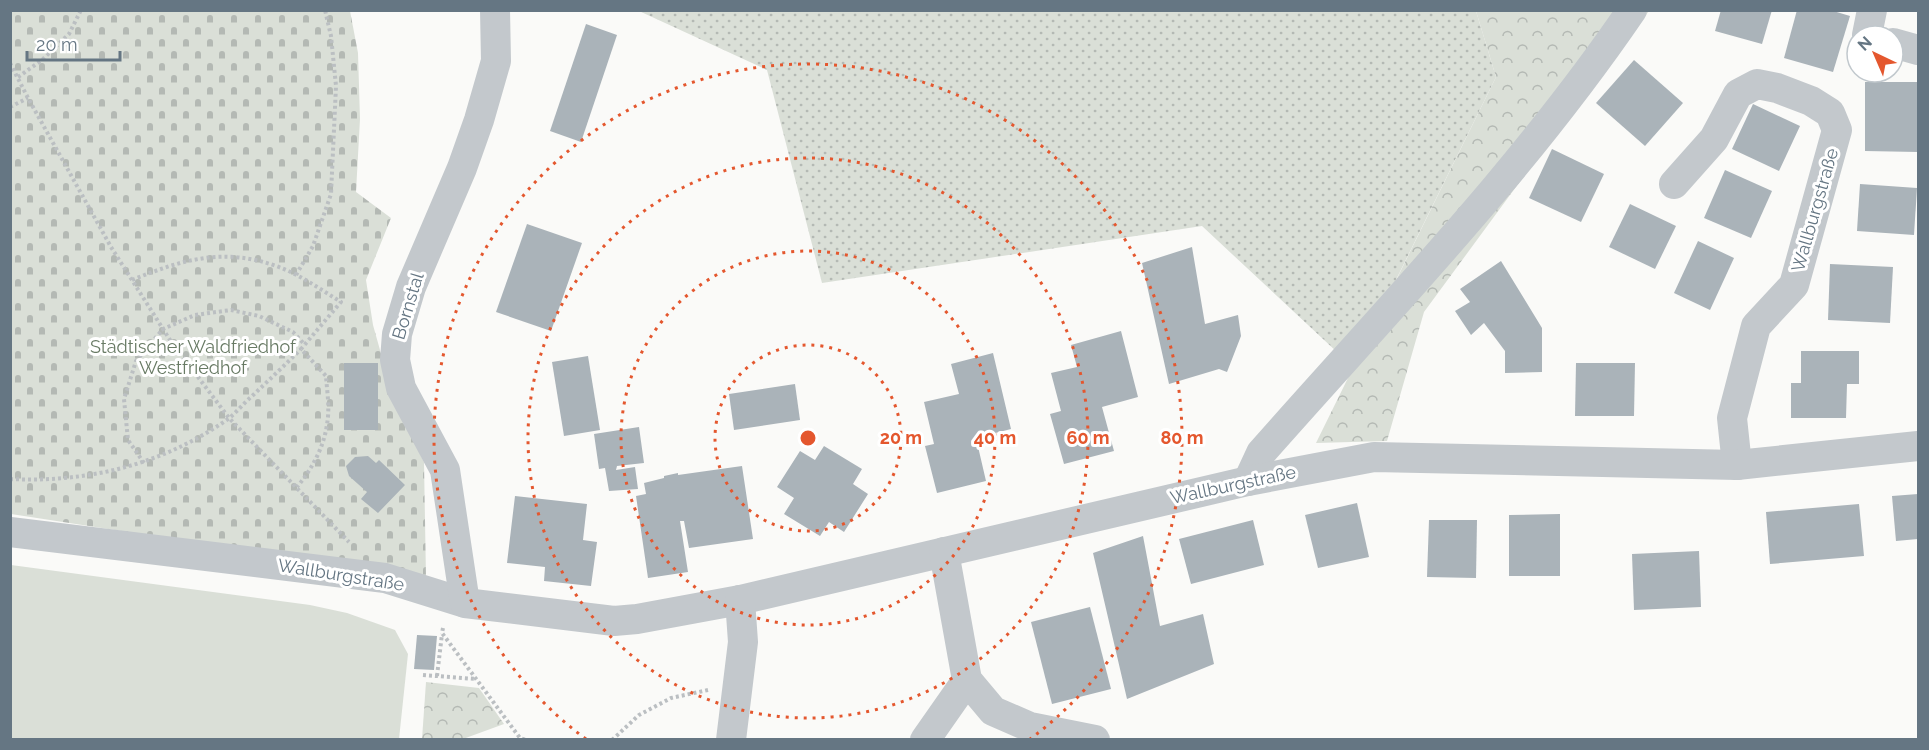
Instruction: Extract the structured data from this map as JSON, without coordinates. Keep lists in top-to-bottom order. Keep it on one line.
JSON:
{"streets":{"street":["Wallburgstraße","Bornstal"]},"crossings":[["Wallburgstraße","Bornstal"]],"parks":["Städtischer Waldfriedhof Westfriedhof"],"scale_bar":"20 m","north":"top left","rings":["20 m","40 m","60 m","80 m"]}
